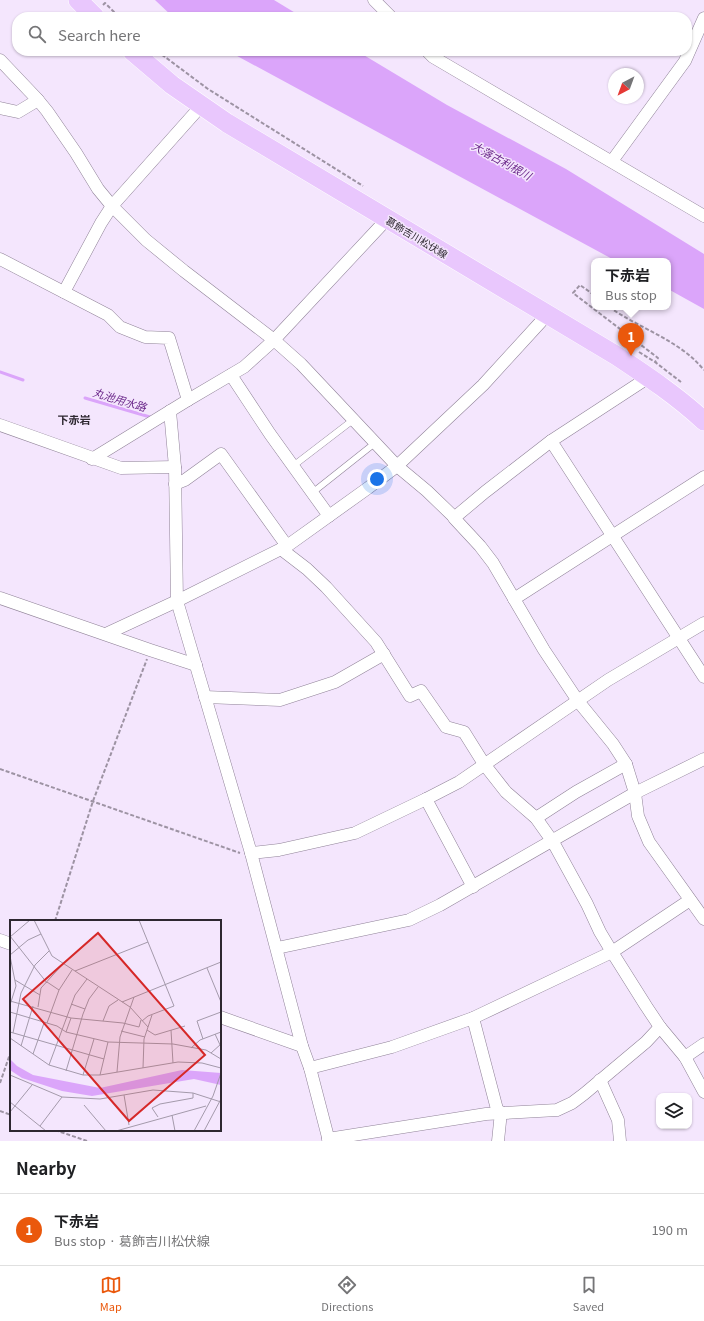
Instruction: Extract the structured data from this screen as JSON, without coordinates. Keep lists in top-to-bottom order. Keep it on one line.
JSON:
{"streets":{"main road":["葛飾吉川松伏線"]},"districts":["下赤岩"],"water":["大落古利根川","丸池用水路"],"north":"bottom left","page":{"search":"Search here","popup":["下赤岩","Bus stop"],"pins":"1","heading":"Nearby","list":[{"mark":"1","name":"下赤岩","note":"Bus stop · 葛飾吉川松伏線","value":"190 m"}],"nav":["Map","Directions","Saved"]}}
